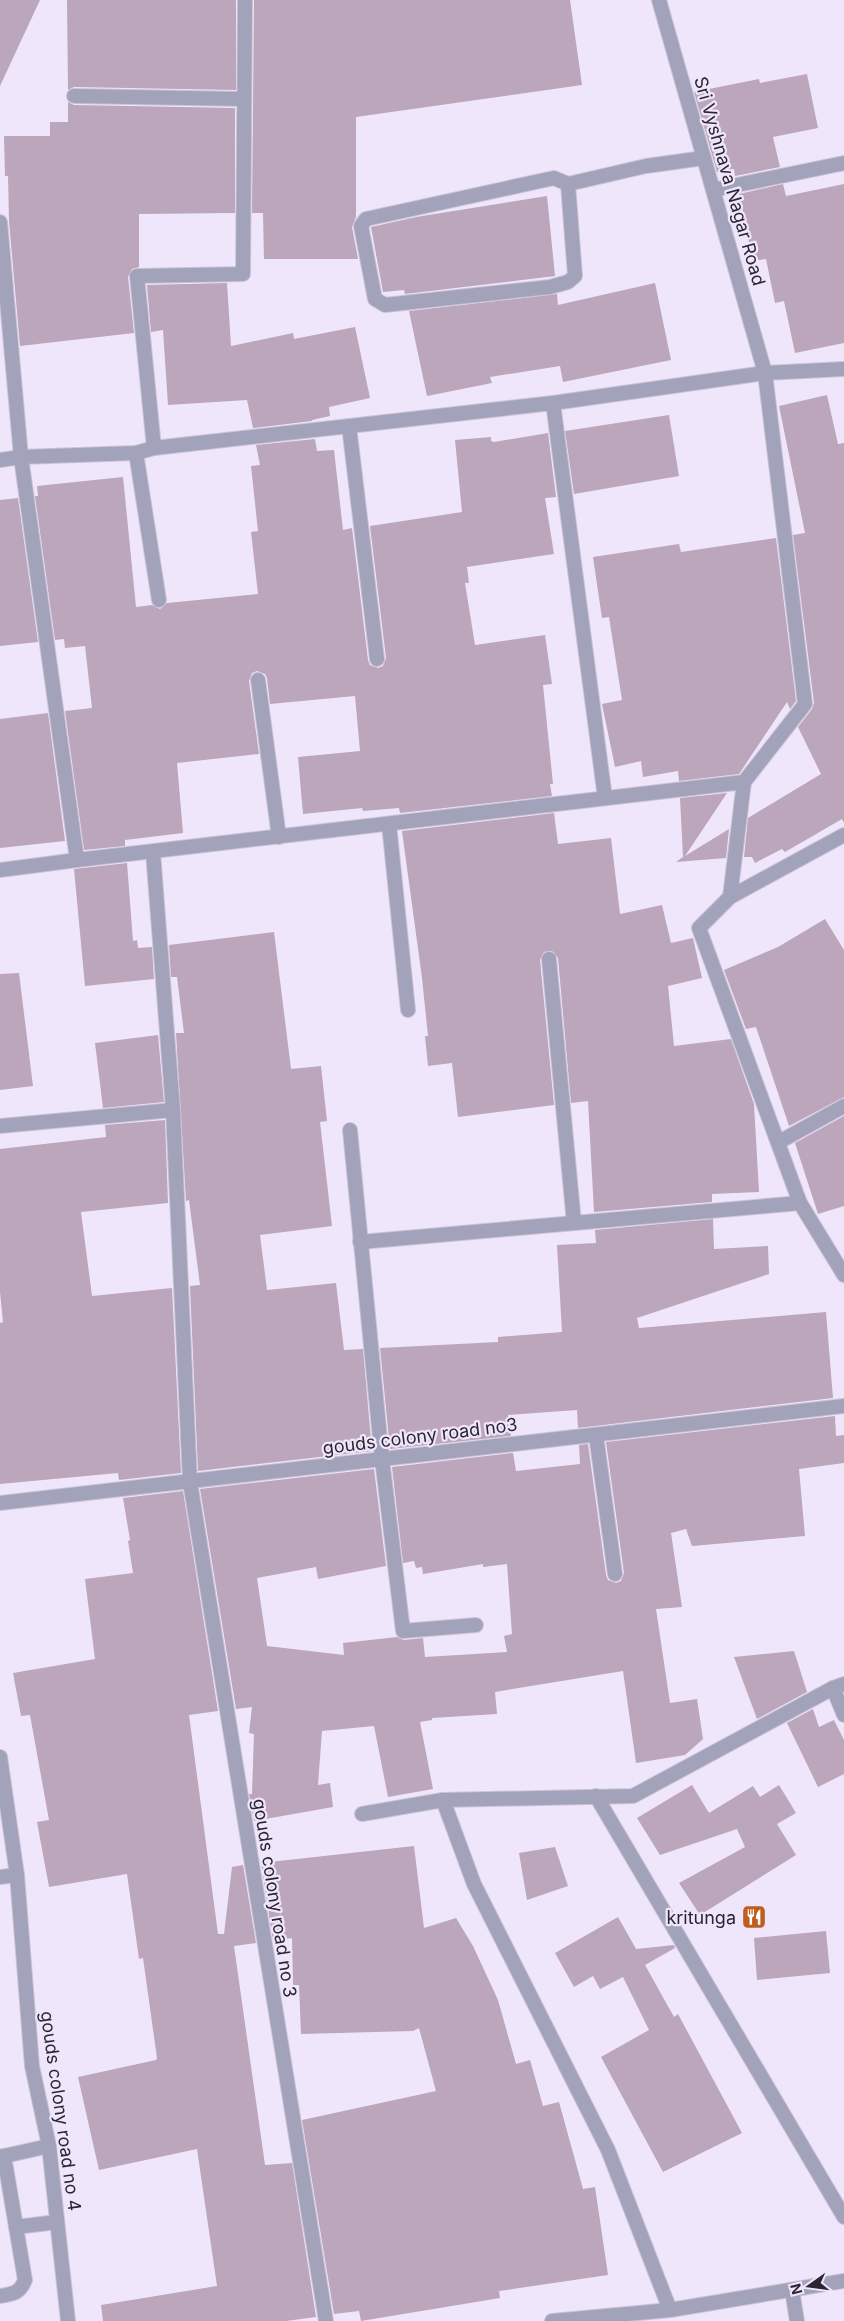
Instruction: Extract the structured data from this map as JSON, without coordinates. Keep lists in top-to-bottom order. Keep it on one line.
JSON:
{"streets":{"street":["Sri Vyshnava Nagar Road","gouds colony road no3","gouds colony road no 3","gouds colony road no 4"]},"crossings":[["gouds colony road no3","gouds colony road no 3"]],"places":{"restaurant":["kritunga"]},"north":"left"}
